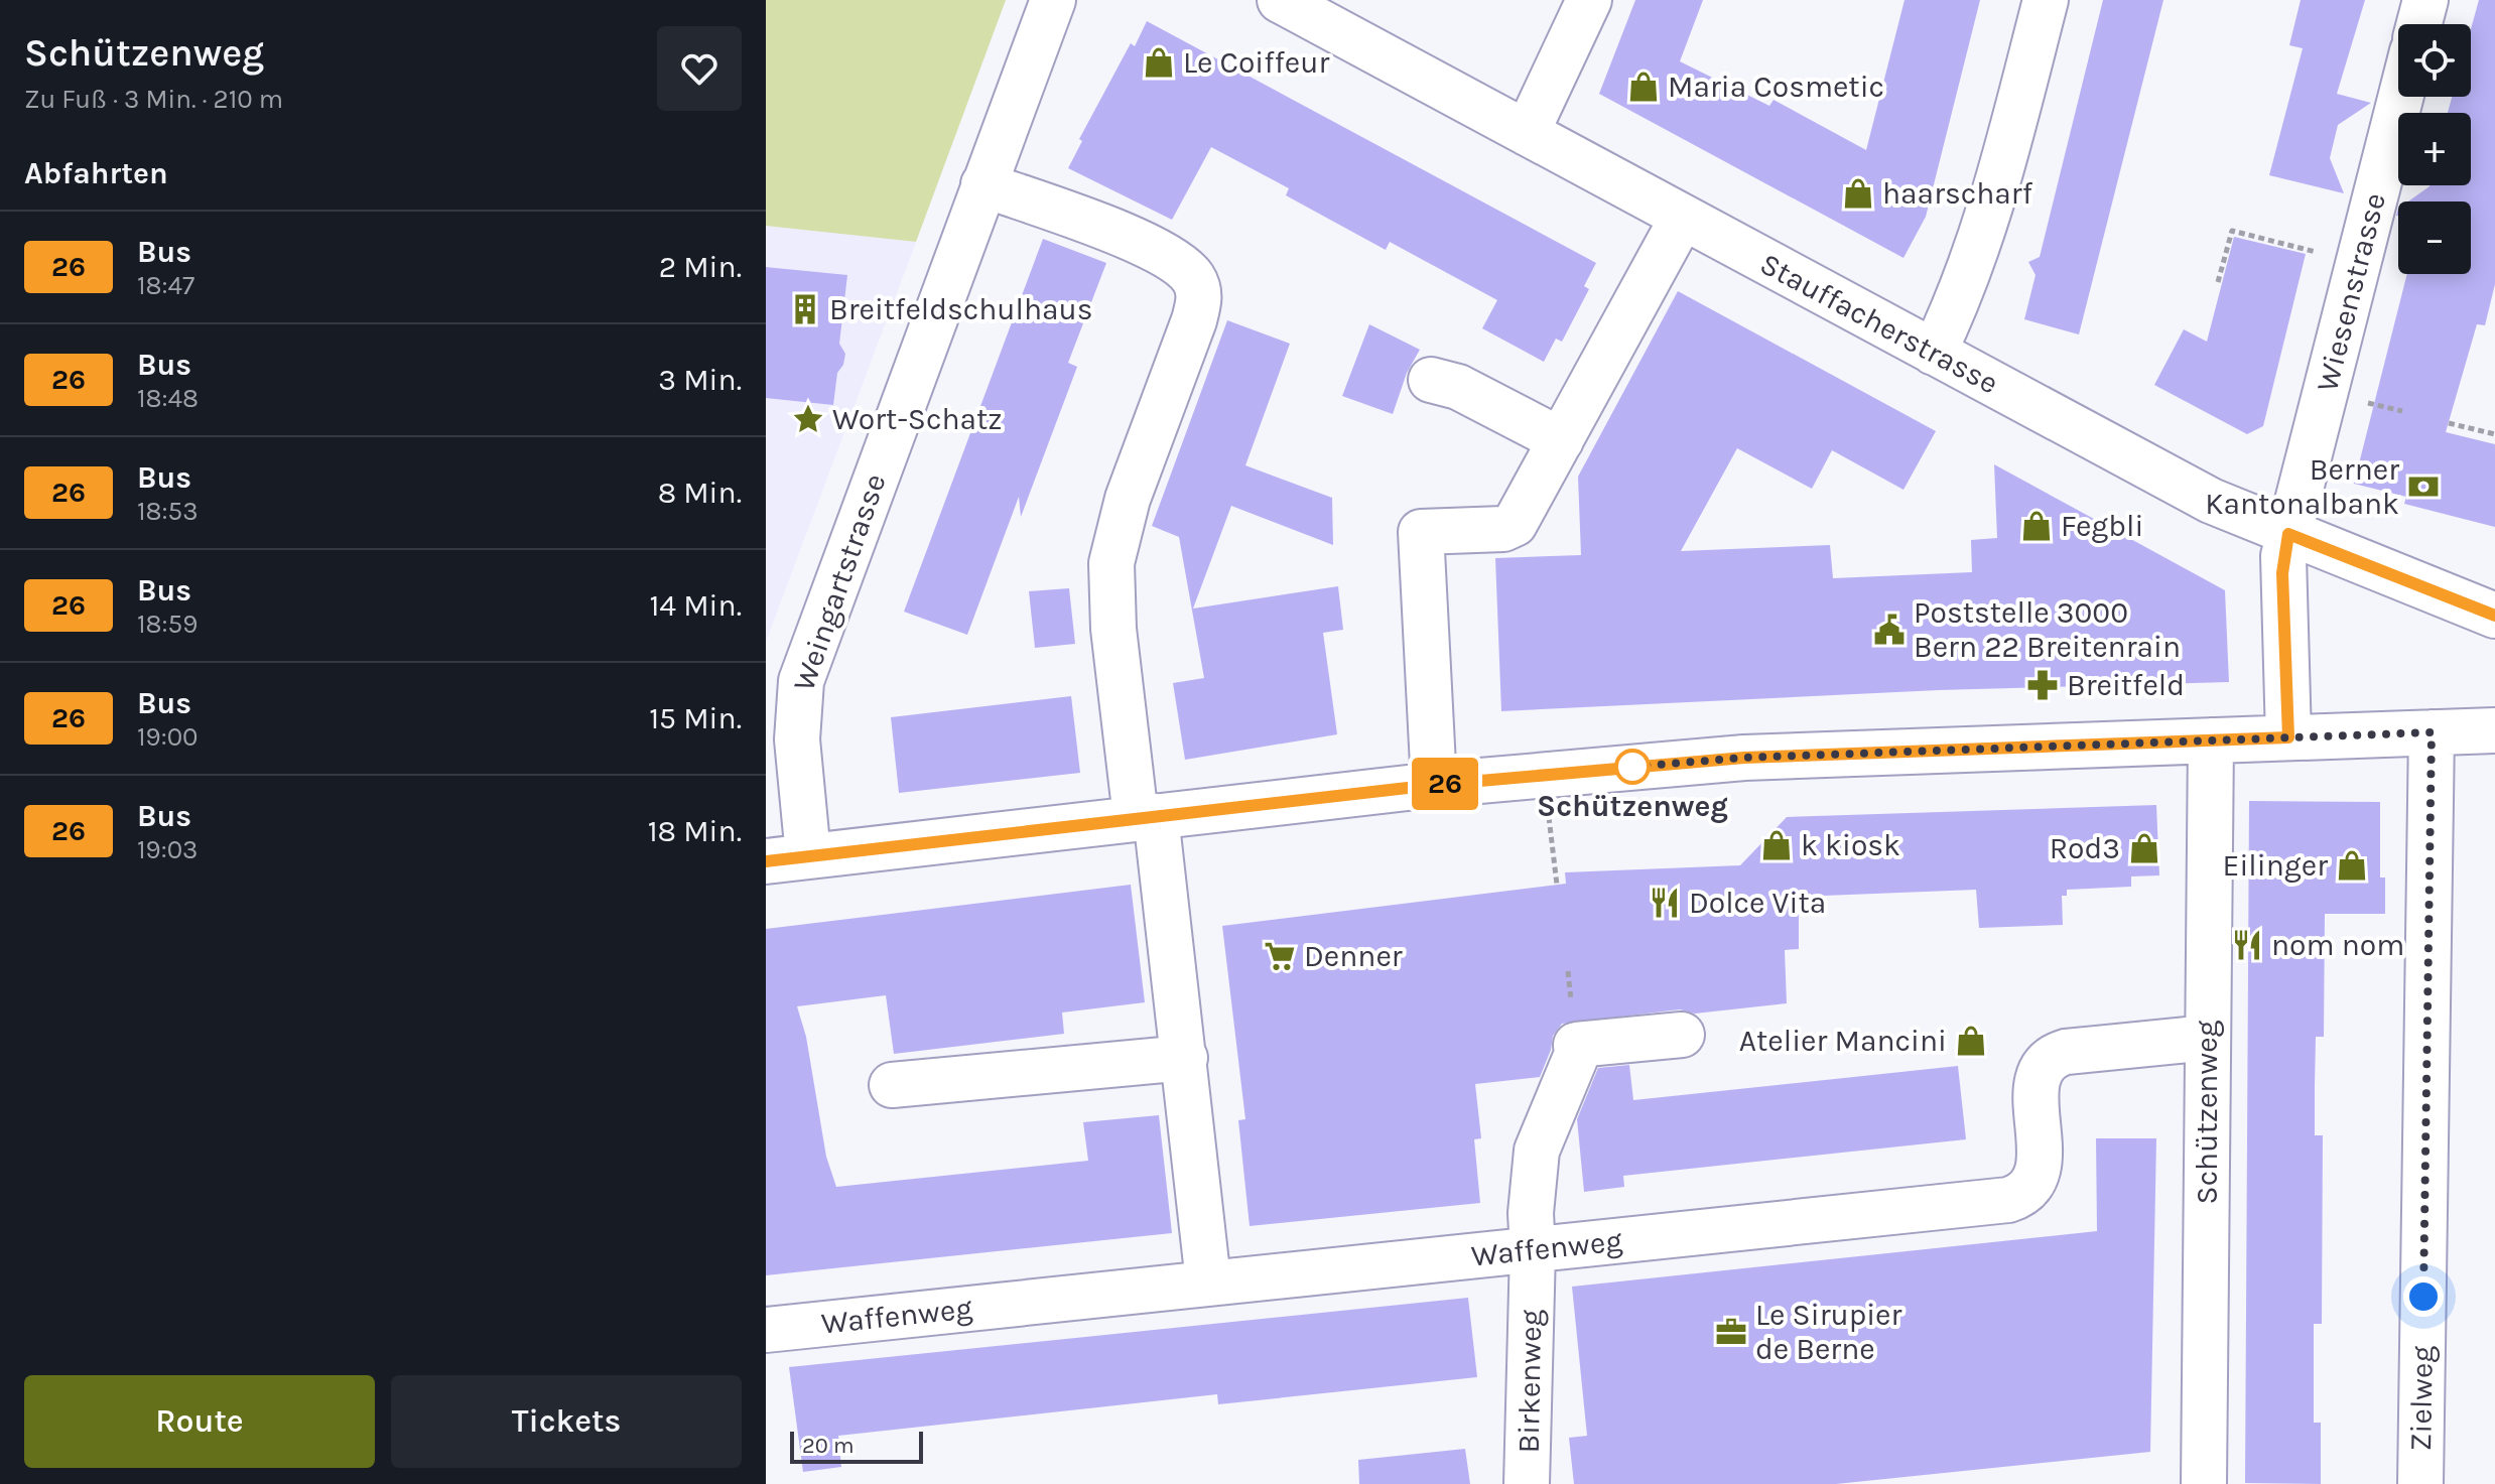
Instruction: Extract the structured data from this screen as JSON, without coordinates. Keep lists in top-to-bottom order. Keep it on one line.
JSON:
{"streets":{"street":["Wiesenstrasse","Stauffacherstrasse","Weingartstrasse","Schützenweg","Waffenweg","Birkenweg","Zielweg"]},"crossings":[["Wiesenstrasse","Stauffacherstrasse"],["Schützenweg","Waffenweg"],["Waffenweg","Birkenweg"]],"places":{"shop":["Le Coiffeur","Maria Cosmetic","haarscharf","Fegbli","k kiosk","Rod3","Eilinger","Atelier Mancini"],"building":["Breitfeldschulhaus"],"place":["Wort-Schatz"],"bank":["Berner Kantonalbank"],"public building":["Poststelle 3000 Bern 22 Breitenrain"],"pharmacy":["Breitfeld"],"other":["Schützenweg"],"restaurant":["Dolce Vita","nom nom"],"supermarket":["Denner"],"office":["Le Sirupier de Berne"]},"lines":["bus line 26"],"scale_bar":"20 m","page":{"heading":[["Schützenweg","Zu Fuß · 3 Min. · 210 m"],"Abfahrten"],"on_map":"26","map_buttons":["+","−"],"list":[{"mark":"26","name":"Bus","note":"18:47","value":"2 Min."},{"mark":"26","name":"Bus","note":"18:48","value":"3 Min."},{"mark":"26","name":"Bus","note":"18:53","value":"8 Min."},{"mark":"26","name":"Bus","note":"18:59","value":"14 Min."},{"mark":"26","name":"Bus","note":"19:00","value":"15 Min."},{"mark":"26","name":"Bus","note":"19:03","value":"18 Min."}],"buttons":["Route","Tickets"],"scale":"20 m"}}
